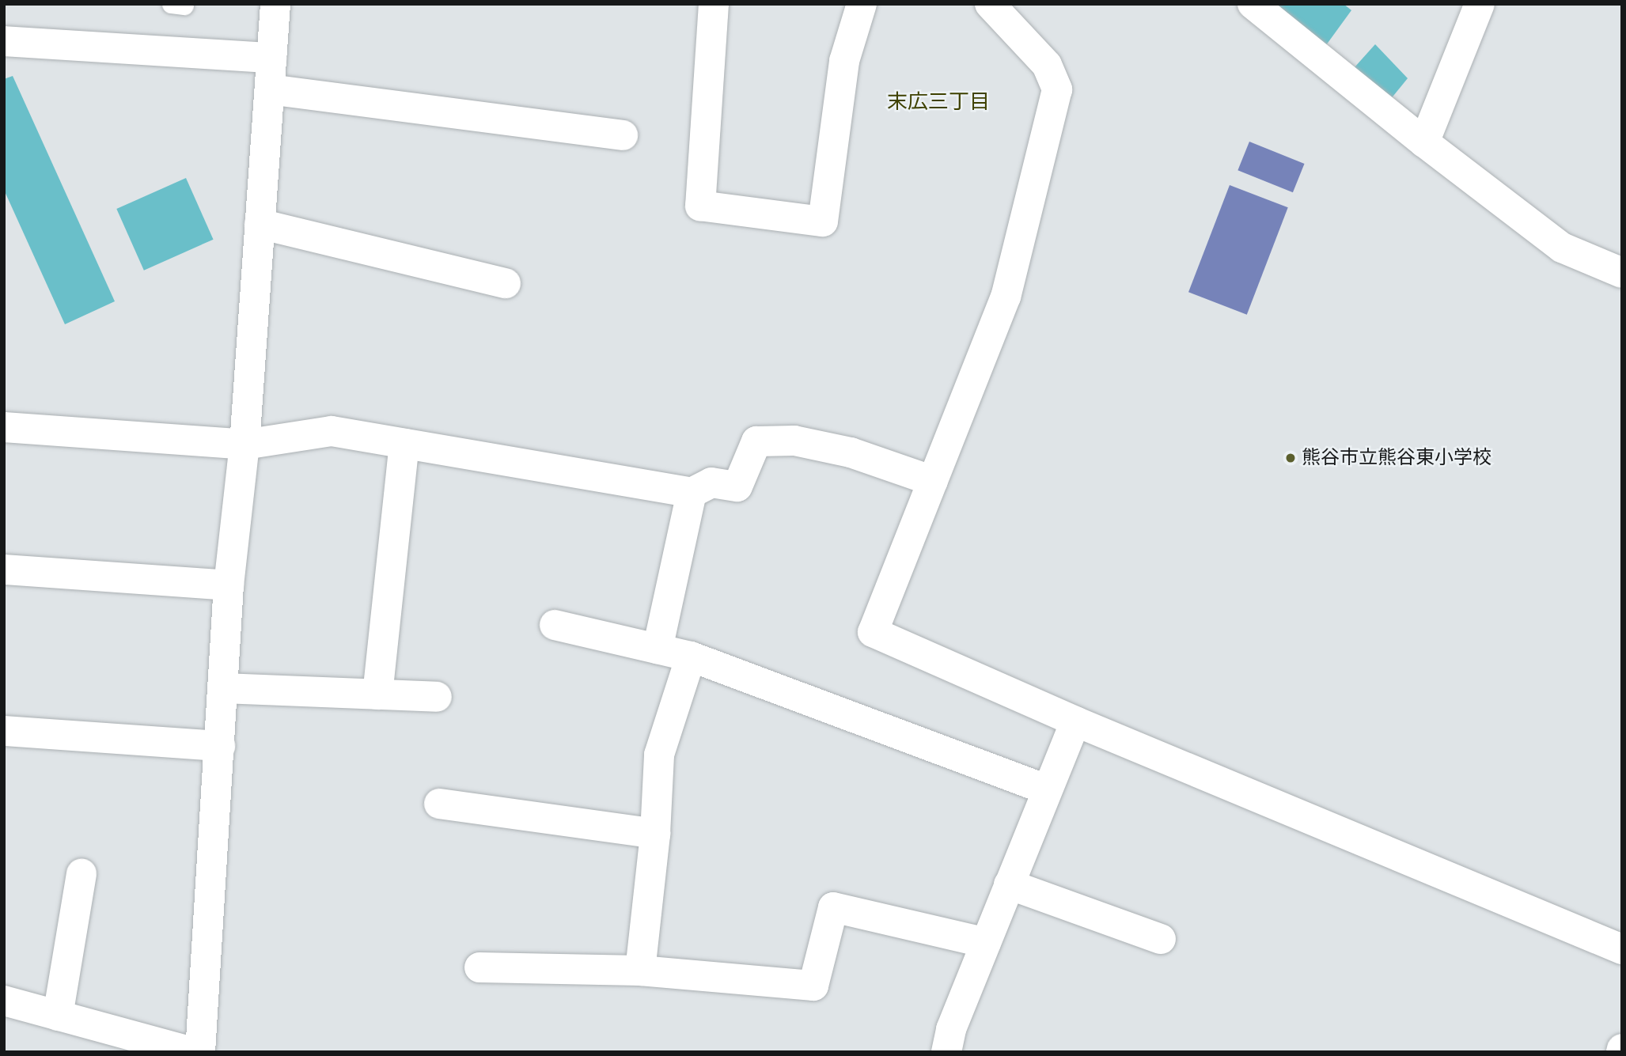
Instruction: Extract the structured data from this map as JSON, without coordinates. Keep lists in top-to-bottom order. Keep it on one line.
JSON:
{"districts":["末広三丁目"],"places":["熊谷市立熊谷東小学校"]}
